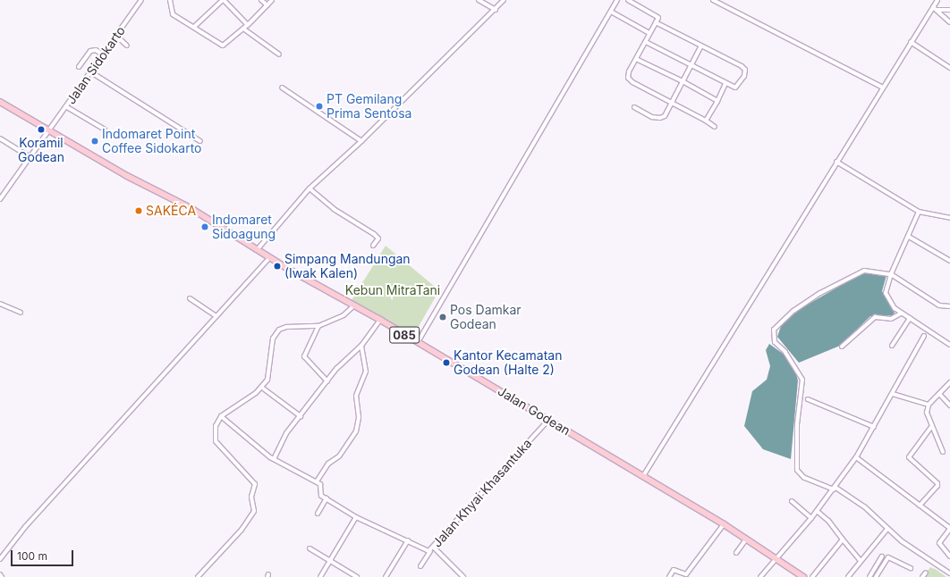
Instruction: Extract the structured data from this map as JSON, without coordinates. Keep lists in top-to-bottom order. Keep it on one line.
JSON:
{"streets":{"main road":["085","Jalan Godean"],"street":["Jalan Sidokarto","Jalan Khyai Khasantuka"]},"crossings":[["Jalan Sidokarto","Jalan Godean"],["Jalan Godean","Jalan Khyai Khasantuka"]],"parks":["Kebun MitraTani"],"places":["PT Gemilang Prima Sentosa","Koramil Godean","Indomaret Point Coffee Sidokarto","SAKÉCA","Indomaret Sidoagung","Simpang Mandungan (Iwak Kalen)","Pos Damkar Godean","Kantor Kecamatan Godean (Halte 2)"],"scale_bar":"100 m"}
